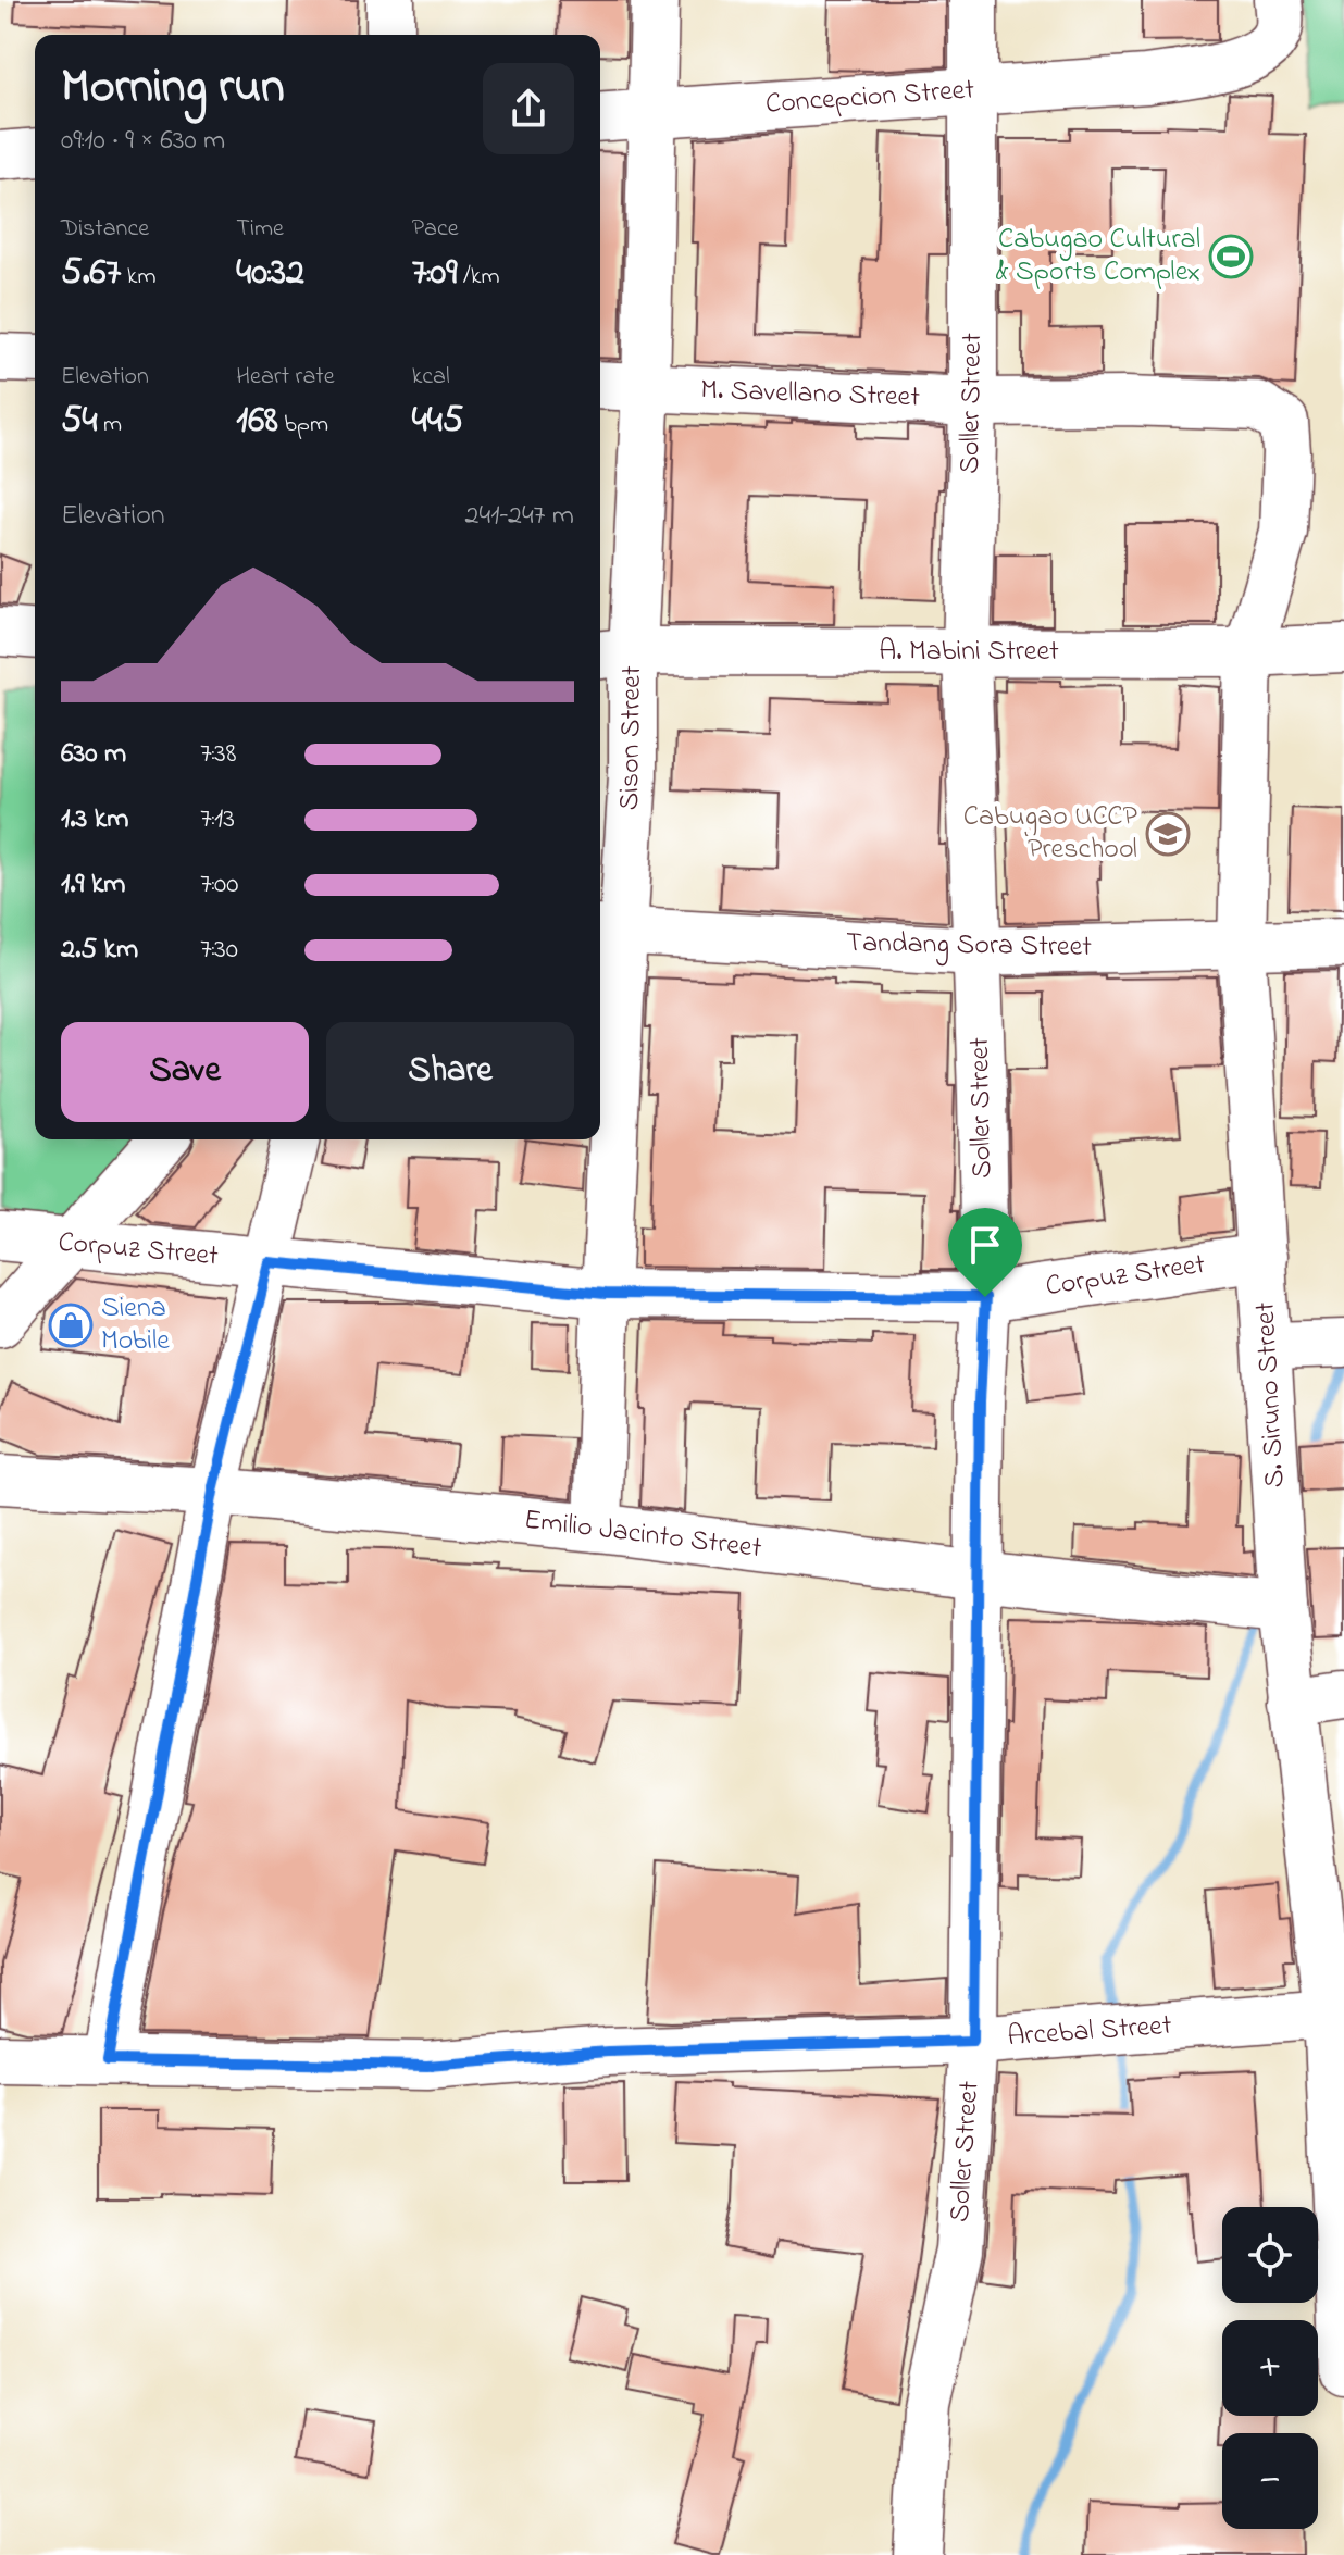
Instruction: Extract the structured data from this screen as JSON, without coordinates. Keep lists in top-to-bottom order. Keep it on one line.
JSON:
{"streets":{"street":["Concepcion Street","M. Savellano Street","Soller Street","A. Mabini Street","Sison Street","Tandang Sora Street","Corpuz Street","S. Siruno Street","Emilio Jacinto Street","Arcebal Street"]},"crossings":[["Concepcion Street","Soller Street"],["Concepcion Street","Sison Street"],["M. Savellano Street","Soller Street"],["M. Savellano Street","Sison Street"],["M. Savellano Street","S. Siruno Street"],["Soller Street","A. Mabini Street"],["Soller Street","Tandang Sora Street"],["Soller Street","Corpuz Street"],["Soller Street","Emilio Jacinto Street"],["Soller Street","Arcebal Street"],["A. Mabini Street","Sison Street"],["A. Mabini Street","S. Siruno Street"],["Sison Street","Tandang Sora Street"],["Sison Street","Corpuz Street"],["Sison Street","Emilio Jacinto Street"],["Tandang Sora Street","S. Siruno Street"],["Corpuz Street","S. Siruno Street"],["S. Siruno Street","Emilio Jacinto Street"],["S. Siruno Street","Arcebal Street"]],"places":{"sports":["Cabugao Cultural & Sports Complex"],"school or university":["Cabugao UCCP Preschool"],"shop":["Siena Mobile"]},"page":{"heading":["Morning run","09:10 · 9 × 630 m"],"stats":[["Distance","5.67 km"],["Time","40:32"],["Pace","7:09 /km"],["Elevation","54 m"],["Heart rate","168 bpm"],["kcal","445"]],"chart":["Elevation","241–247 m"],"list":[{"name":"630 m","note":"7:38"},{"name":"1.3 km","note":"7:13"},{"name":"1.9 km","note":"7:00"},{"name":"2.5 km","note":"7:30"}],"buttons":["Save","Share"],"map_buttons":["+","−"]}}
